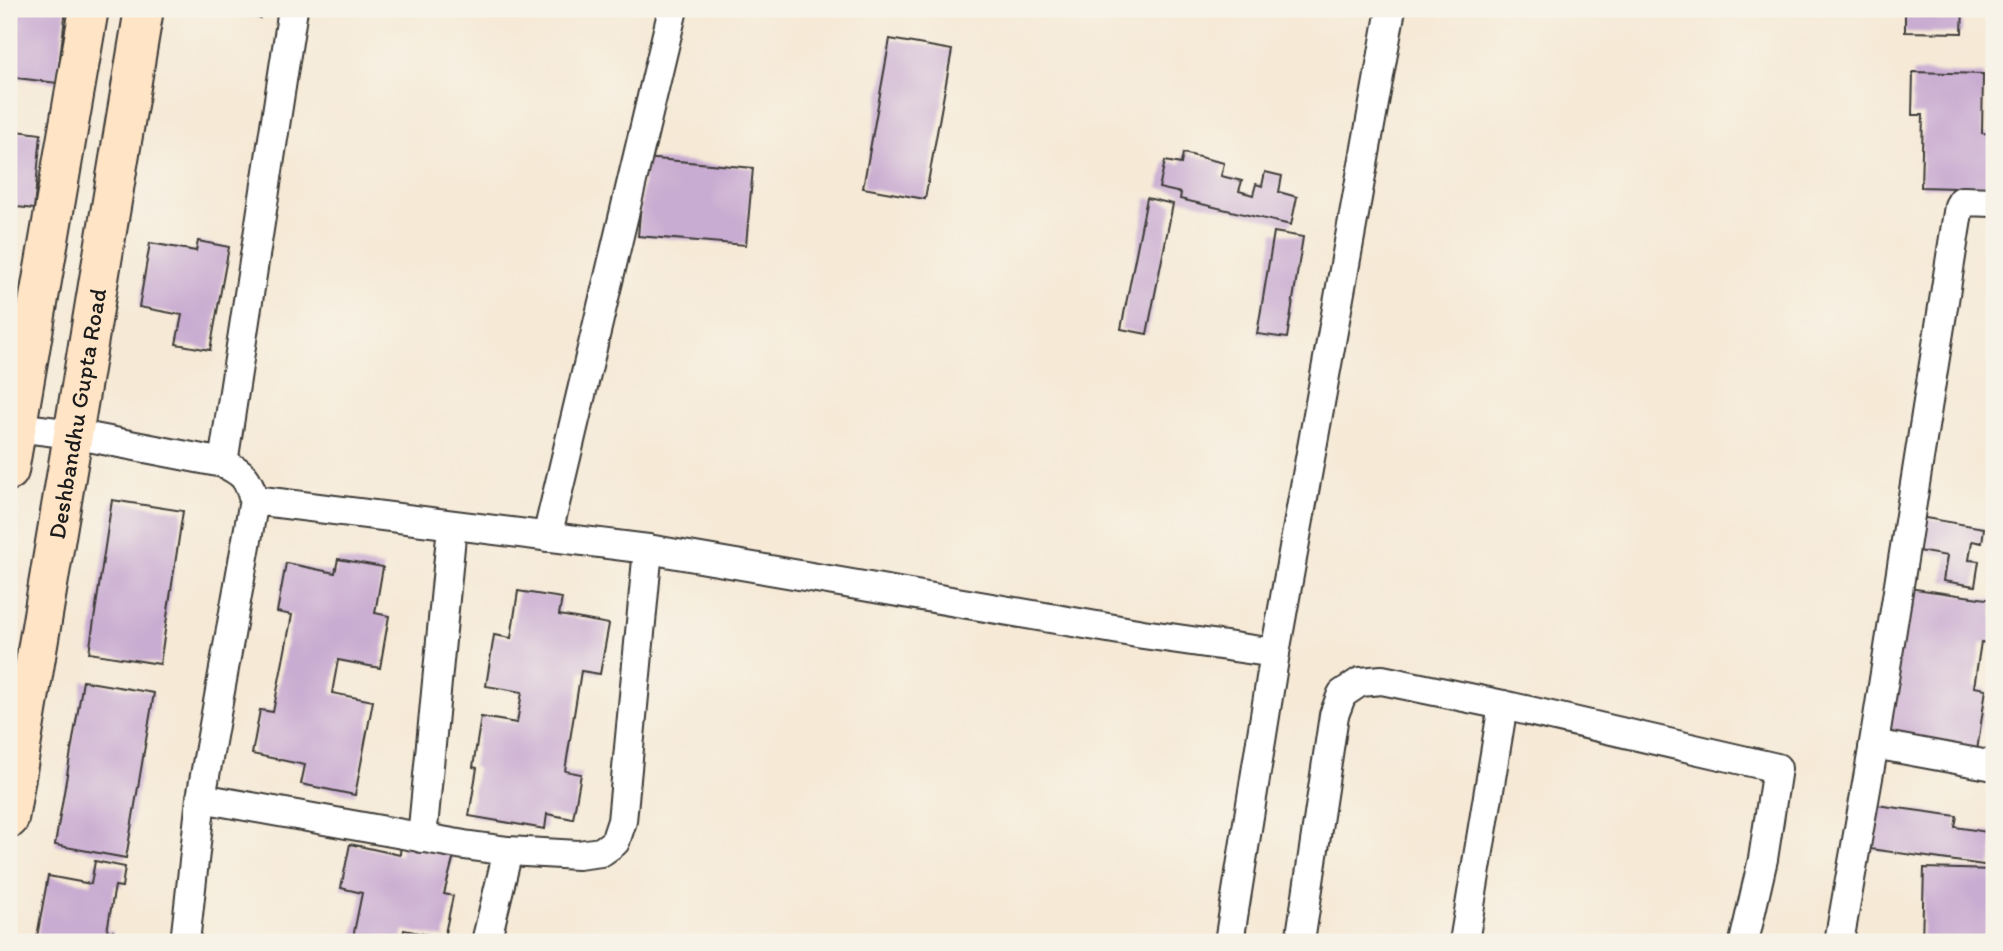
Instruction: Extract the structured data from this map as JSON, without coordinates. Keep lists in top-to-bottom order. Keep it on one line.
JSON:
{"streets":{"street":["Deshbandhu Gupta Road"]}}
